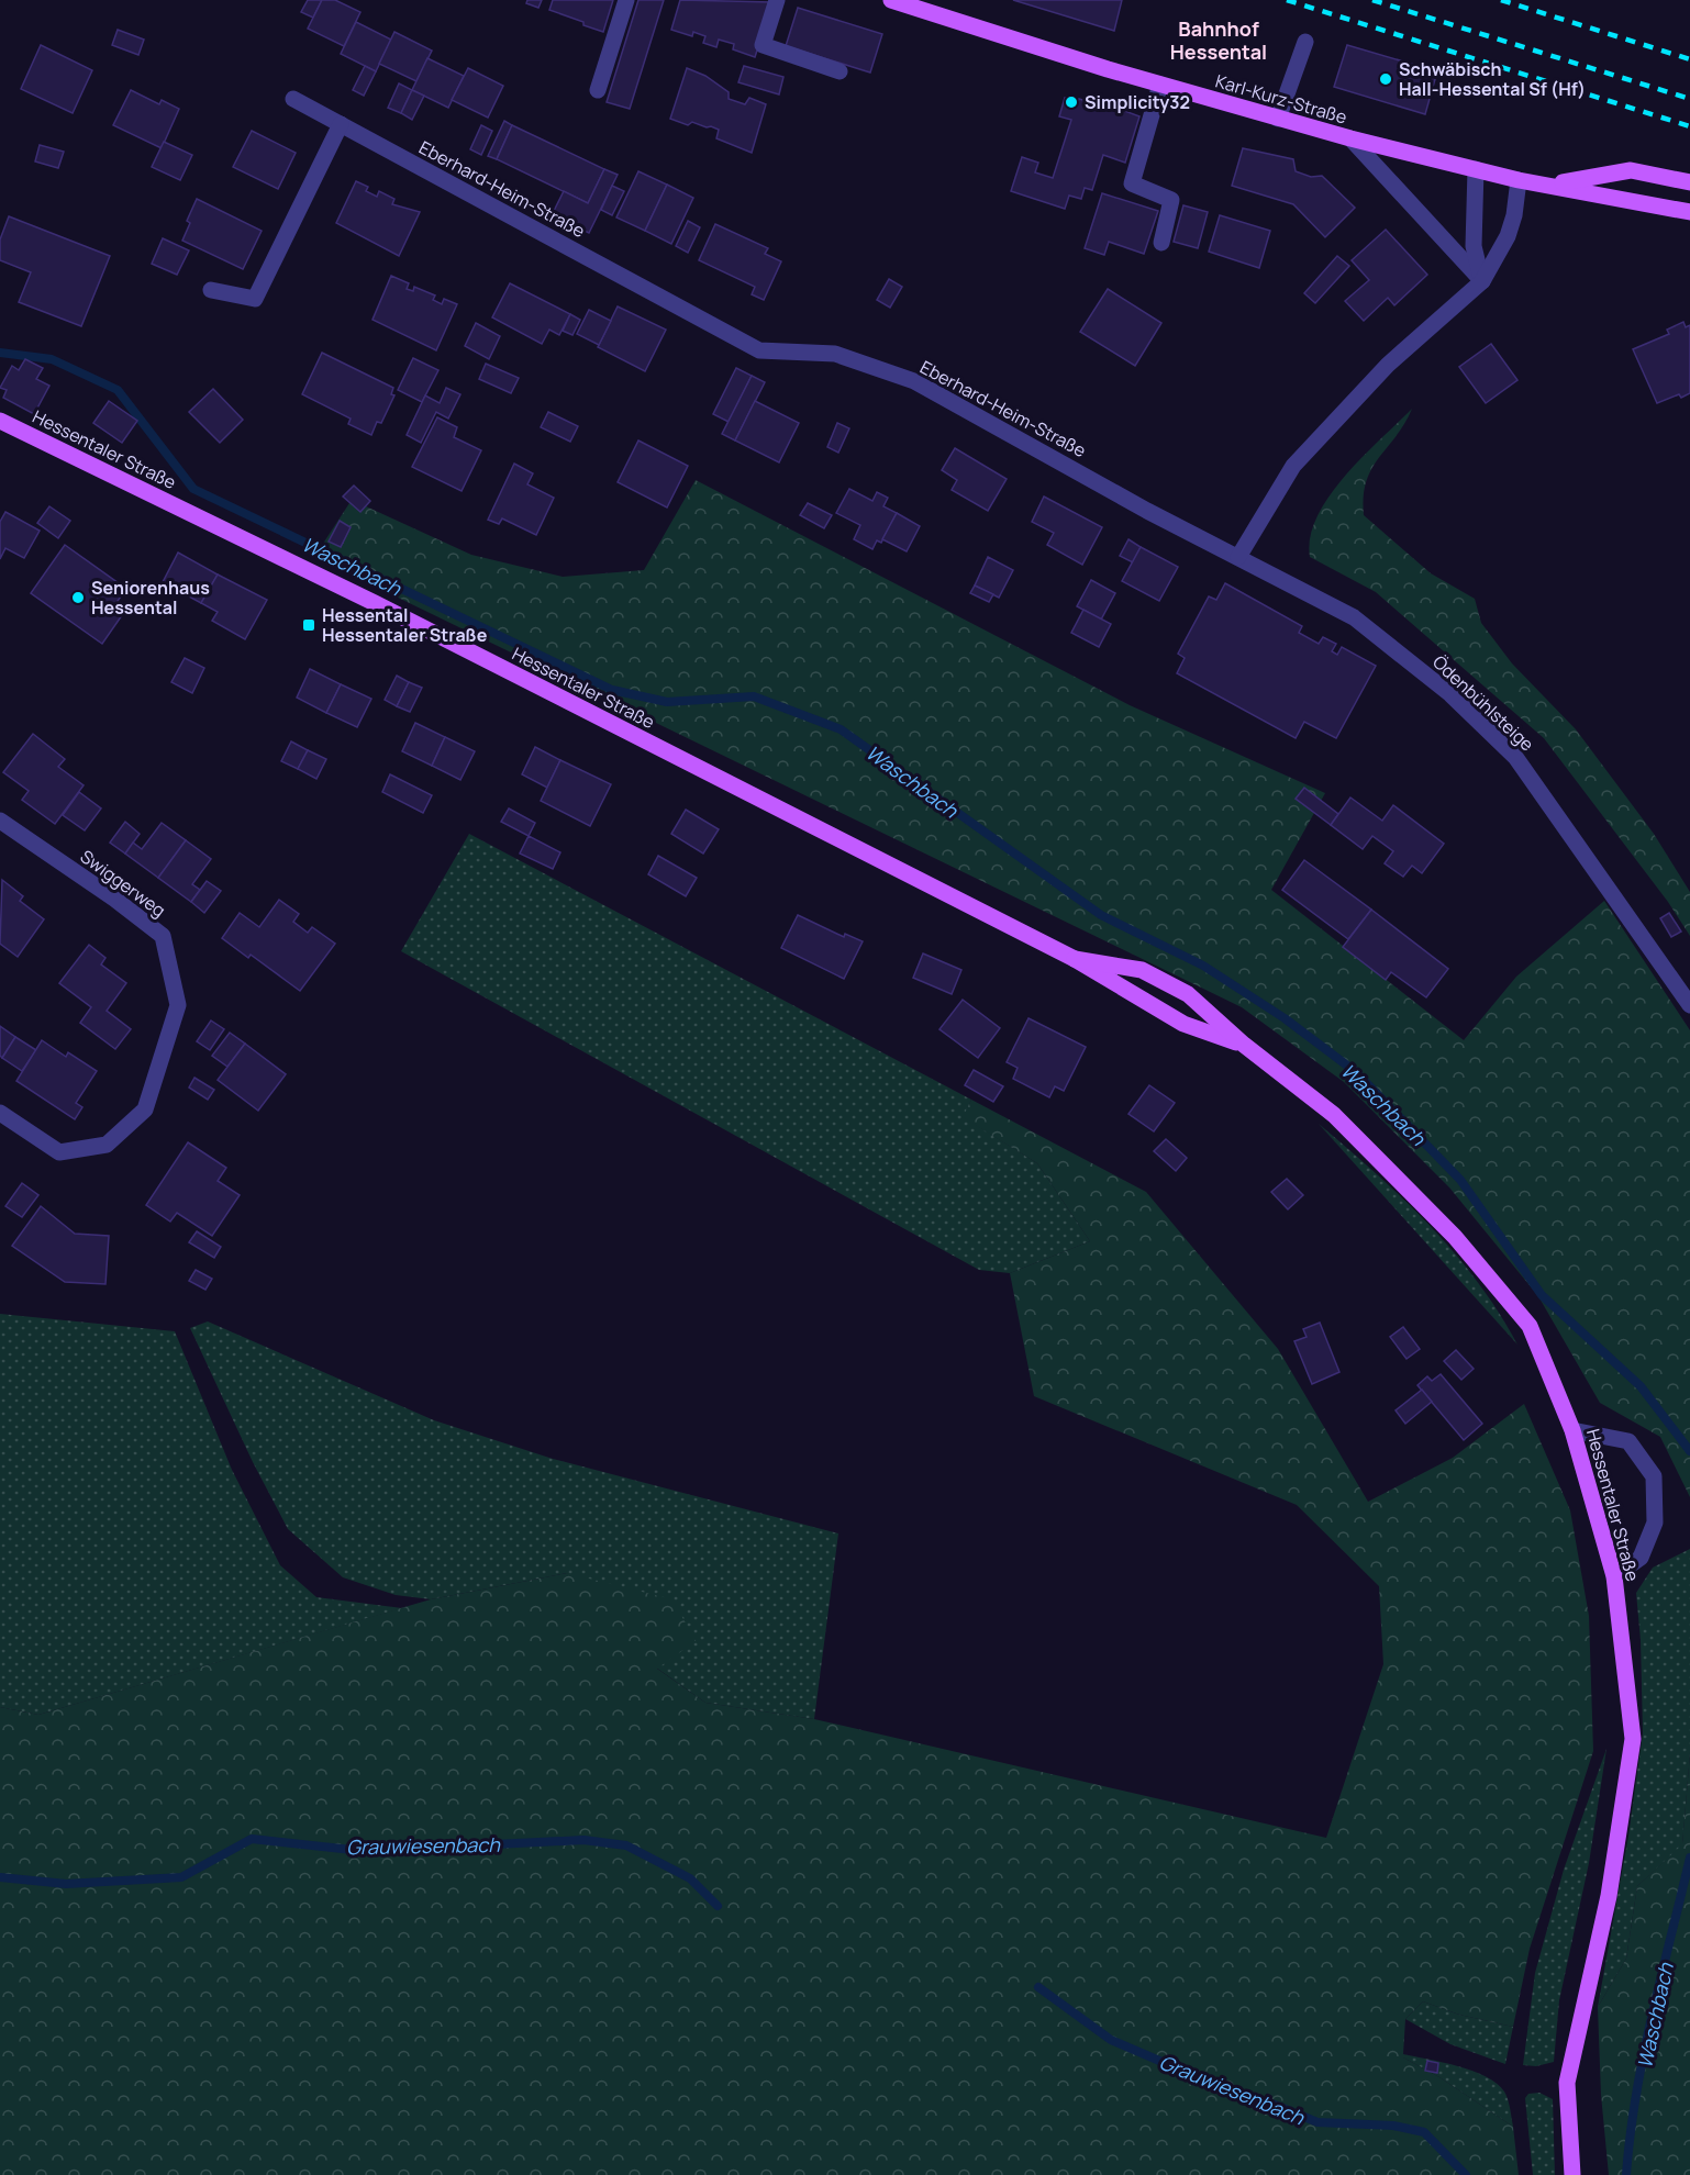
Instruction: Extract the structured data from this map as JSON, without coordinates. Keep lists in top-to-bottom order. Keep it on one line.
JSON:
{"streets":{"main road":["Karl-Kurz-Straße","Hessentaler Straße"],"street":["Eberhard-Heim-Straße","Ödenbühlsteige","Swiggerweg"]},"crossings":[["Eberhard-Heim-Straße","Ödenbühlsteige"]],"districts":["Bahnhof Hessental"],"water":["Waschbach","Grauwiesenbach"],"places":{"other":["Schwäbisch Hall-Hessental Sf (Hf)","Simplicity32","Seniorenhaus Hessental"],"transit":["Hessental Hessentaler Straße"]}}
